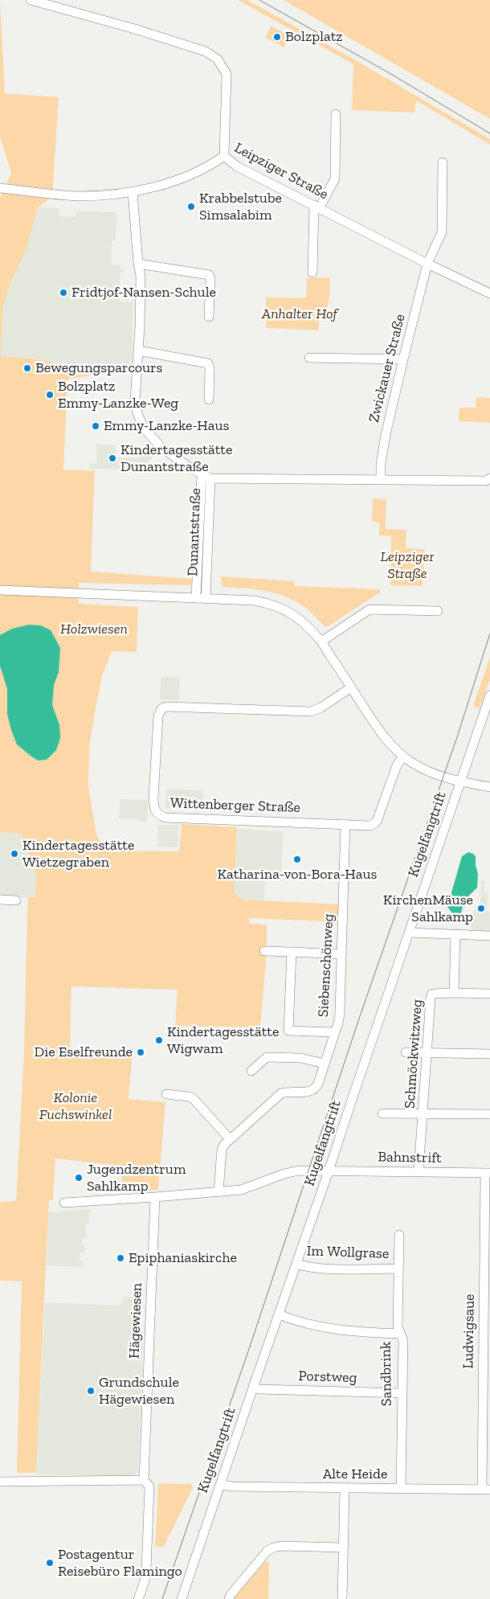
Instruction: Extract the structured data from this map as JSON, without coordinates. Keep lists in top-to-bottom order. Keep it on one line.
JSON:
{"streets":{"street":["Leipziger Straße","Zwickauer Straße","Dunantstraße","Wittenberger Straße","Kugelfangtrift","Siebenschönweg","Schmöckwitzweg","Bahnstrift","Im Wollgrase","Hägewiesen","Ludwigsaue","Sandbrink","Porstweg","Alte Heide"]},"crossings":[["Leipziger Straße","Zwickauer Straße"],["Leipziger Straße","Dunantstraße"],["Wittenberger Straße","Siebenschönweg"],["Kugelfangtrift","Bahnstrift"],["Kugelfangtrift","Im Wollgrase"],["Kugelfangtrift","Porstweg"],["Kugelfangtrift","Alte Heide"],["Schmöckwitzweg","Bahnstrift"],["Bahnstrift","Ludwigsaue"],["Im Wollgrase","Sandbrink"],["Ludwigsaue","Alte Heide"],["Sandbrink","Porstweg"],["Sandbrink","Alte Heide"]],"parks":["Anhalter Hof","Leipziger Straße","Holzwiesen","Kolonie Fuchswinkel"],"places":["Bolzplatz","Krabbelstube Simsalabim","Fridtjof-Nansen-Schule","Bewegungsparcours","Bolzplatz Emmy-Lanzke-Weg","Emmy-Lanzke-Haus","Kindertagesstätte Dunantstraße","Kindertagesstätte Wietzegraben","Katharina-von-Bora-Haus","KirchenMäuse Sahlkamp","Kindertagesstätte Wigwam","Die Eselfreunde","Jugendzentrum Sahlkamp","Epiphaniaskirche","Grundschule Hägewiesen","Postagentur Reisebüro Flamingo"]}
